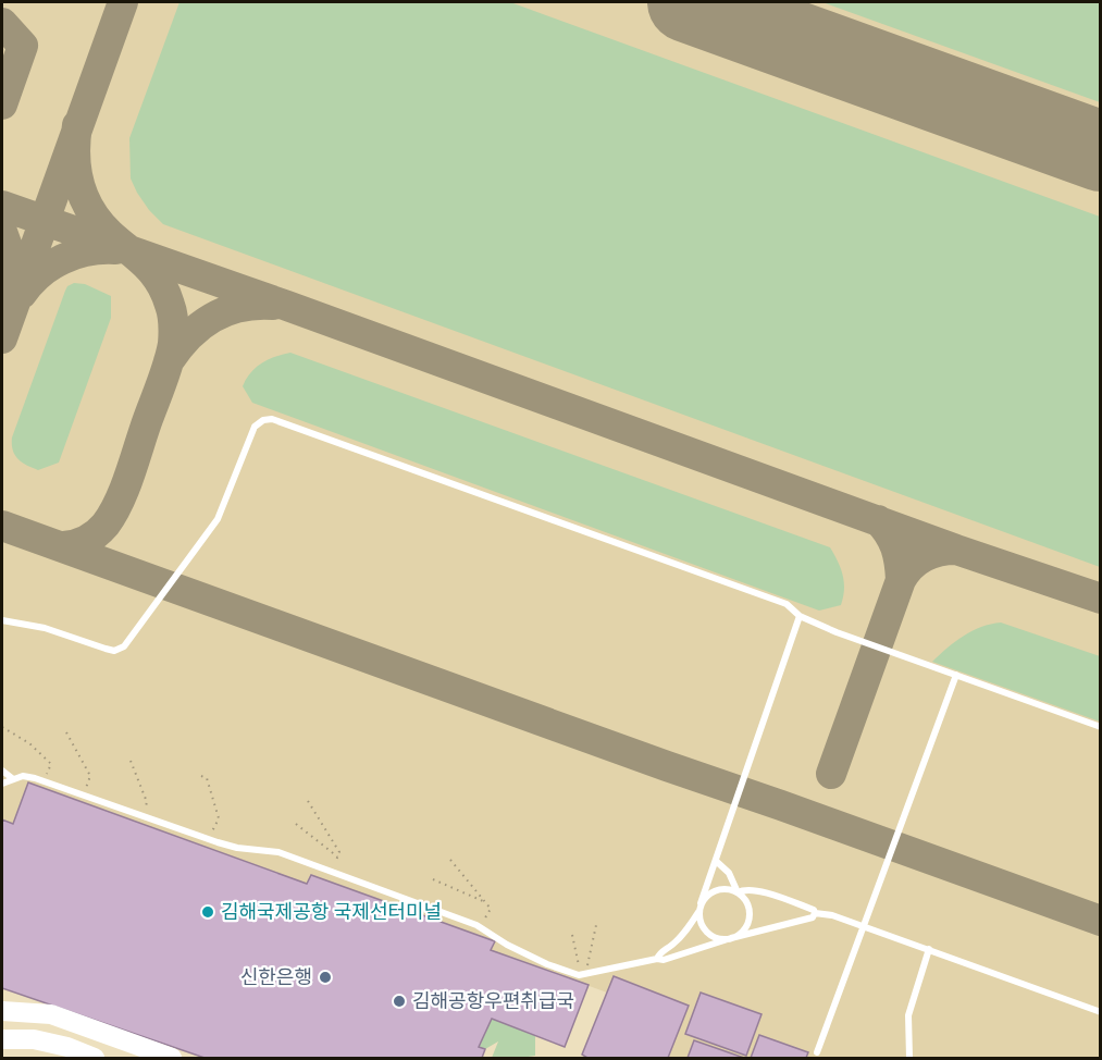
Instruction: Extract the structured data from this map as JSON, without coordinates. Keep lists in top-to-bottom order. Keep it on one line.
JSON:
{"places":["김해국제공항 국제선터미널","신한은행","김해공항우편취급국"]}
